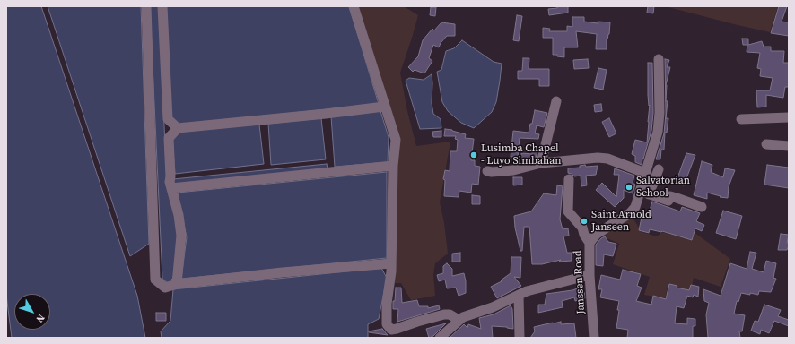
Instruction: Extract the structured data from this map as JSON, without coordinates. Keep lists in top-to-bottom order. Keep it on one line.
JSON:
{"streets":{"street":["Janssen Road"]},"places":["Lusimba Chapel - Luyo Simbahan","Salvatorian School","Saint Arnold Janseen"],"north":"bottom right"}
